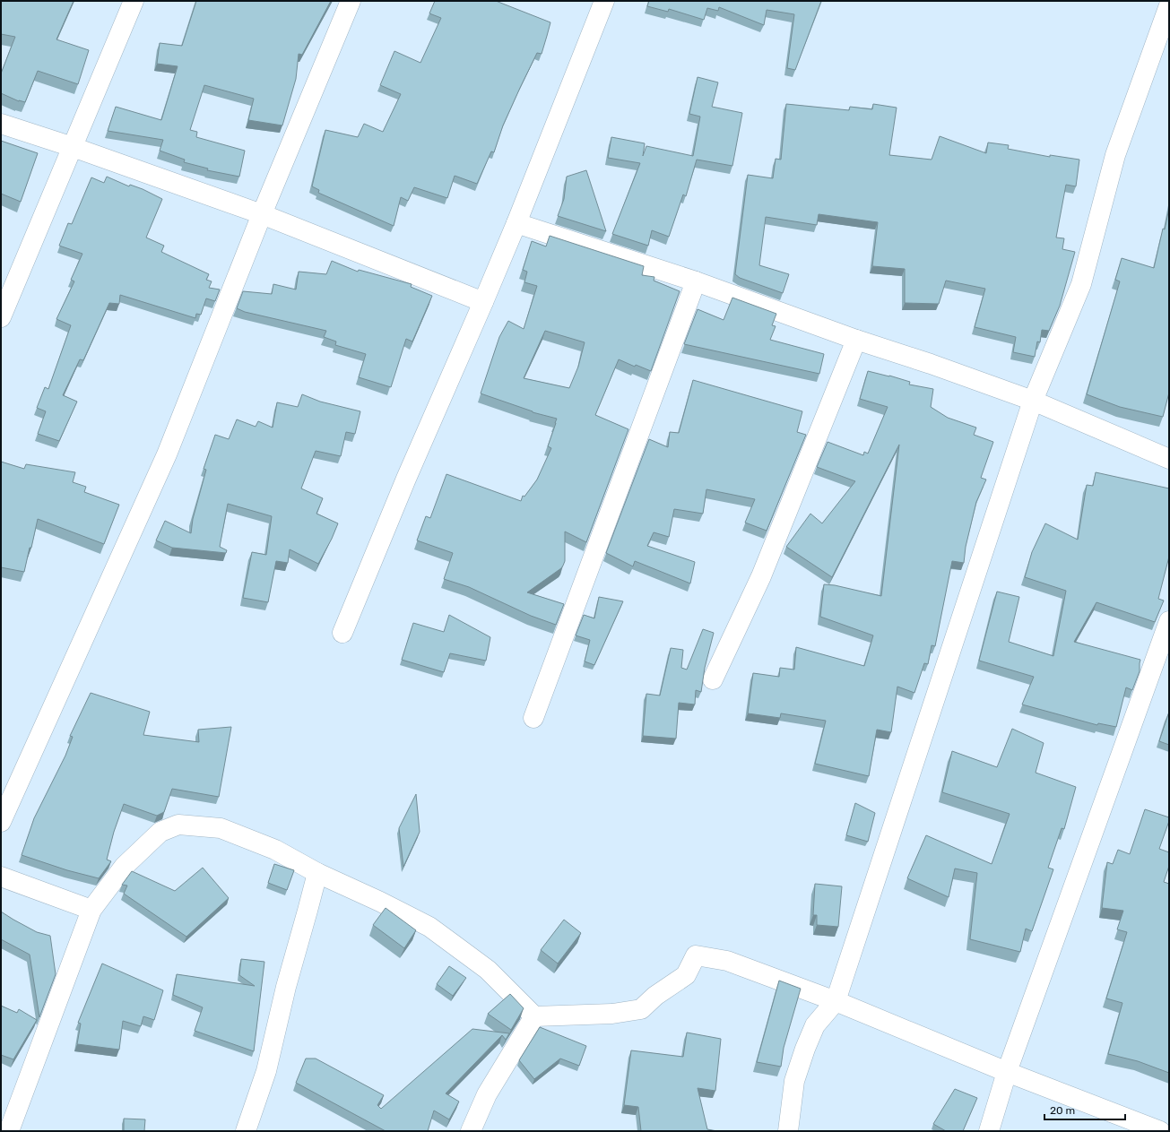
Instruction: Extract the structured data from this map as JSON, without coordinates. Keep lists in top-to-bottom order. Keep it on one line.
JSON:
{"scale_bar":"20 m"}
